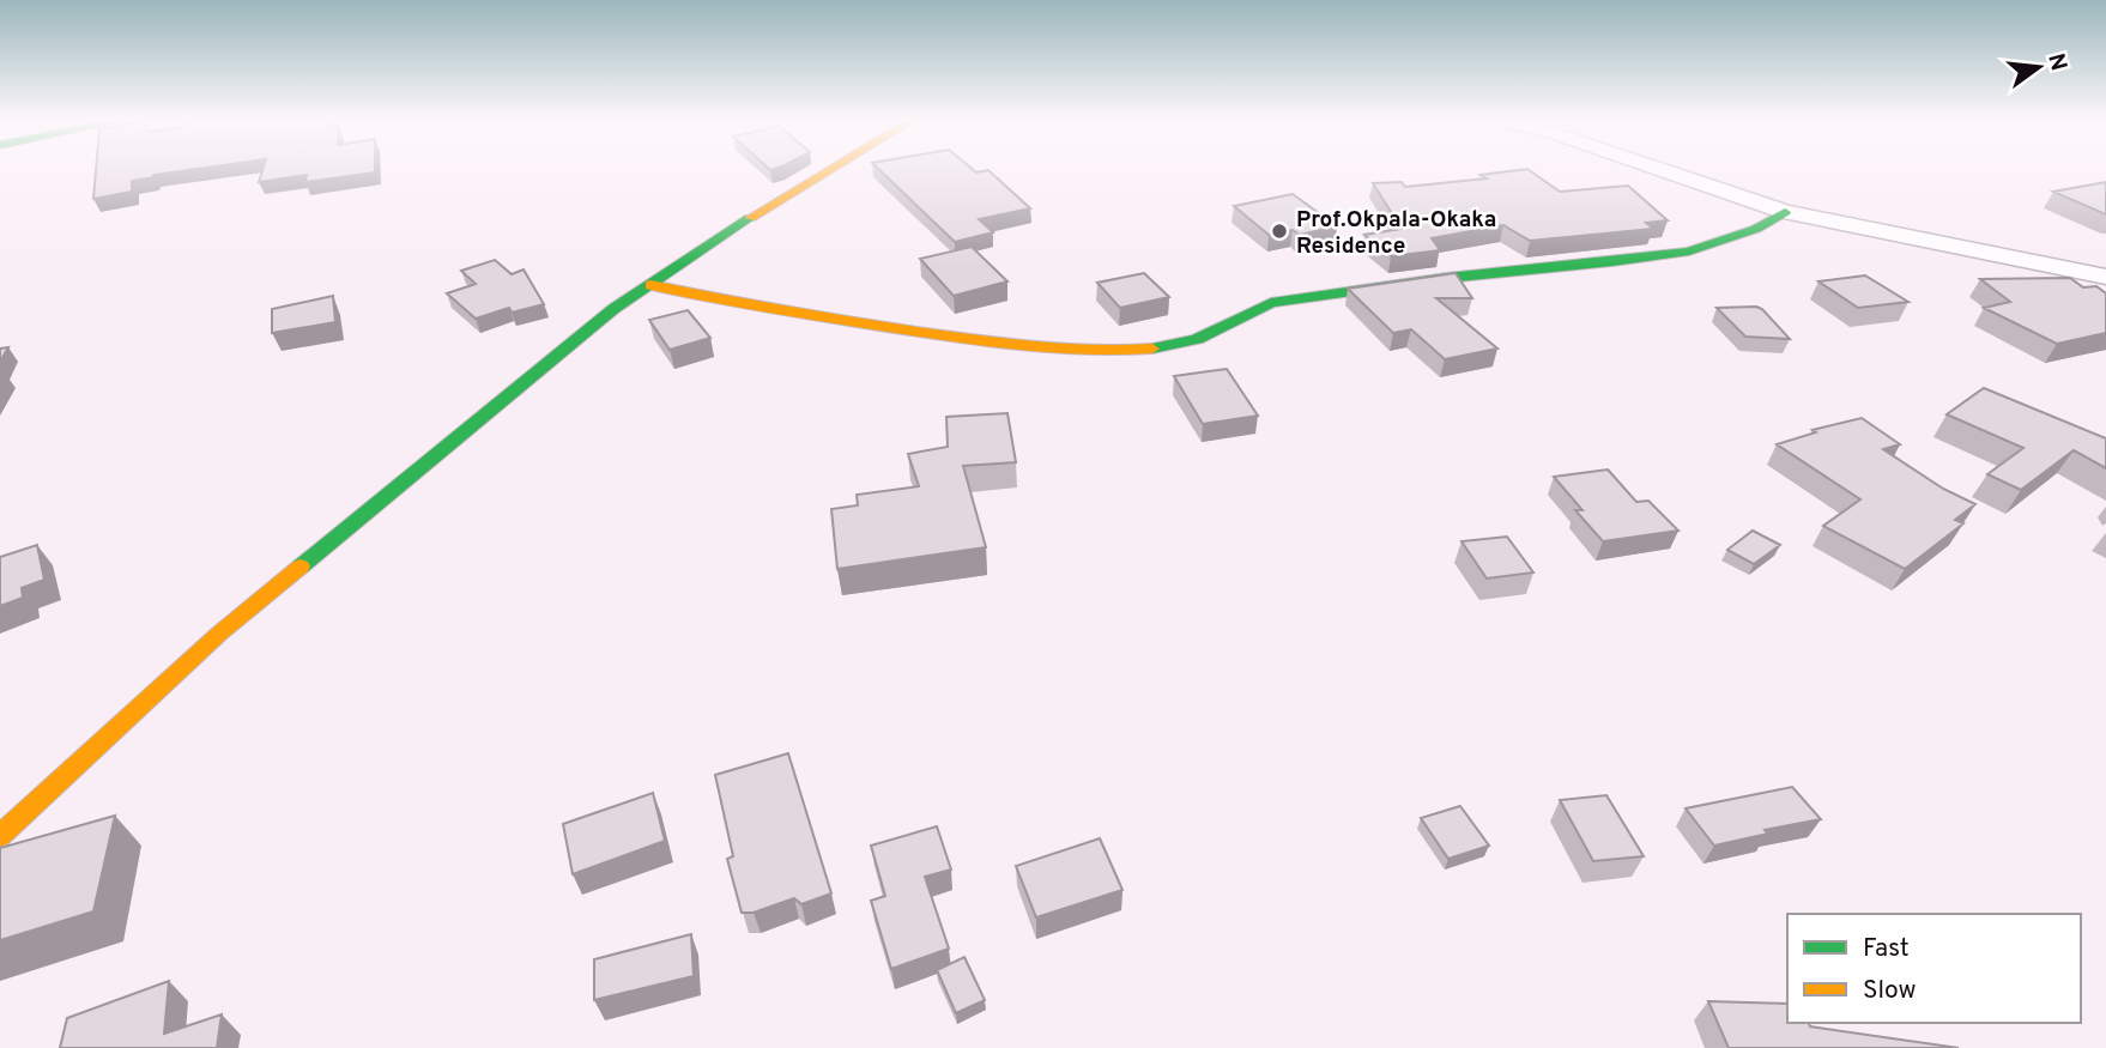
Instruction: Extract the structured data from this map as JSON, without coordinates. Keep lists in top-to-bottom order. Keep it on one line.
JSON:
{"places":["Prof.Okpala-Okaka Residence"],"legend":["Fast","Slow"],"north":"right"}
